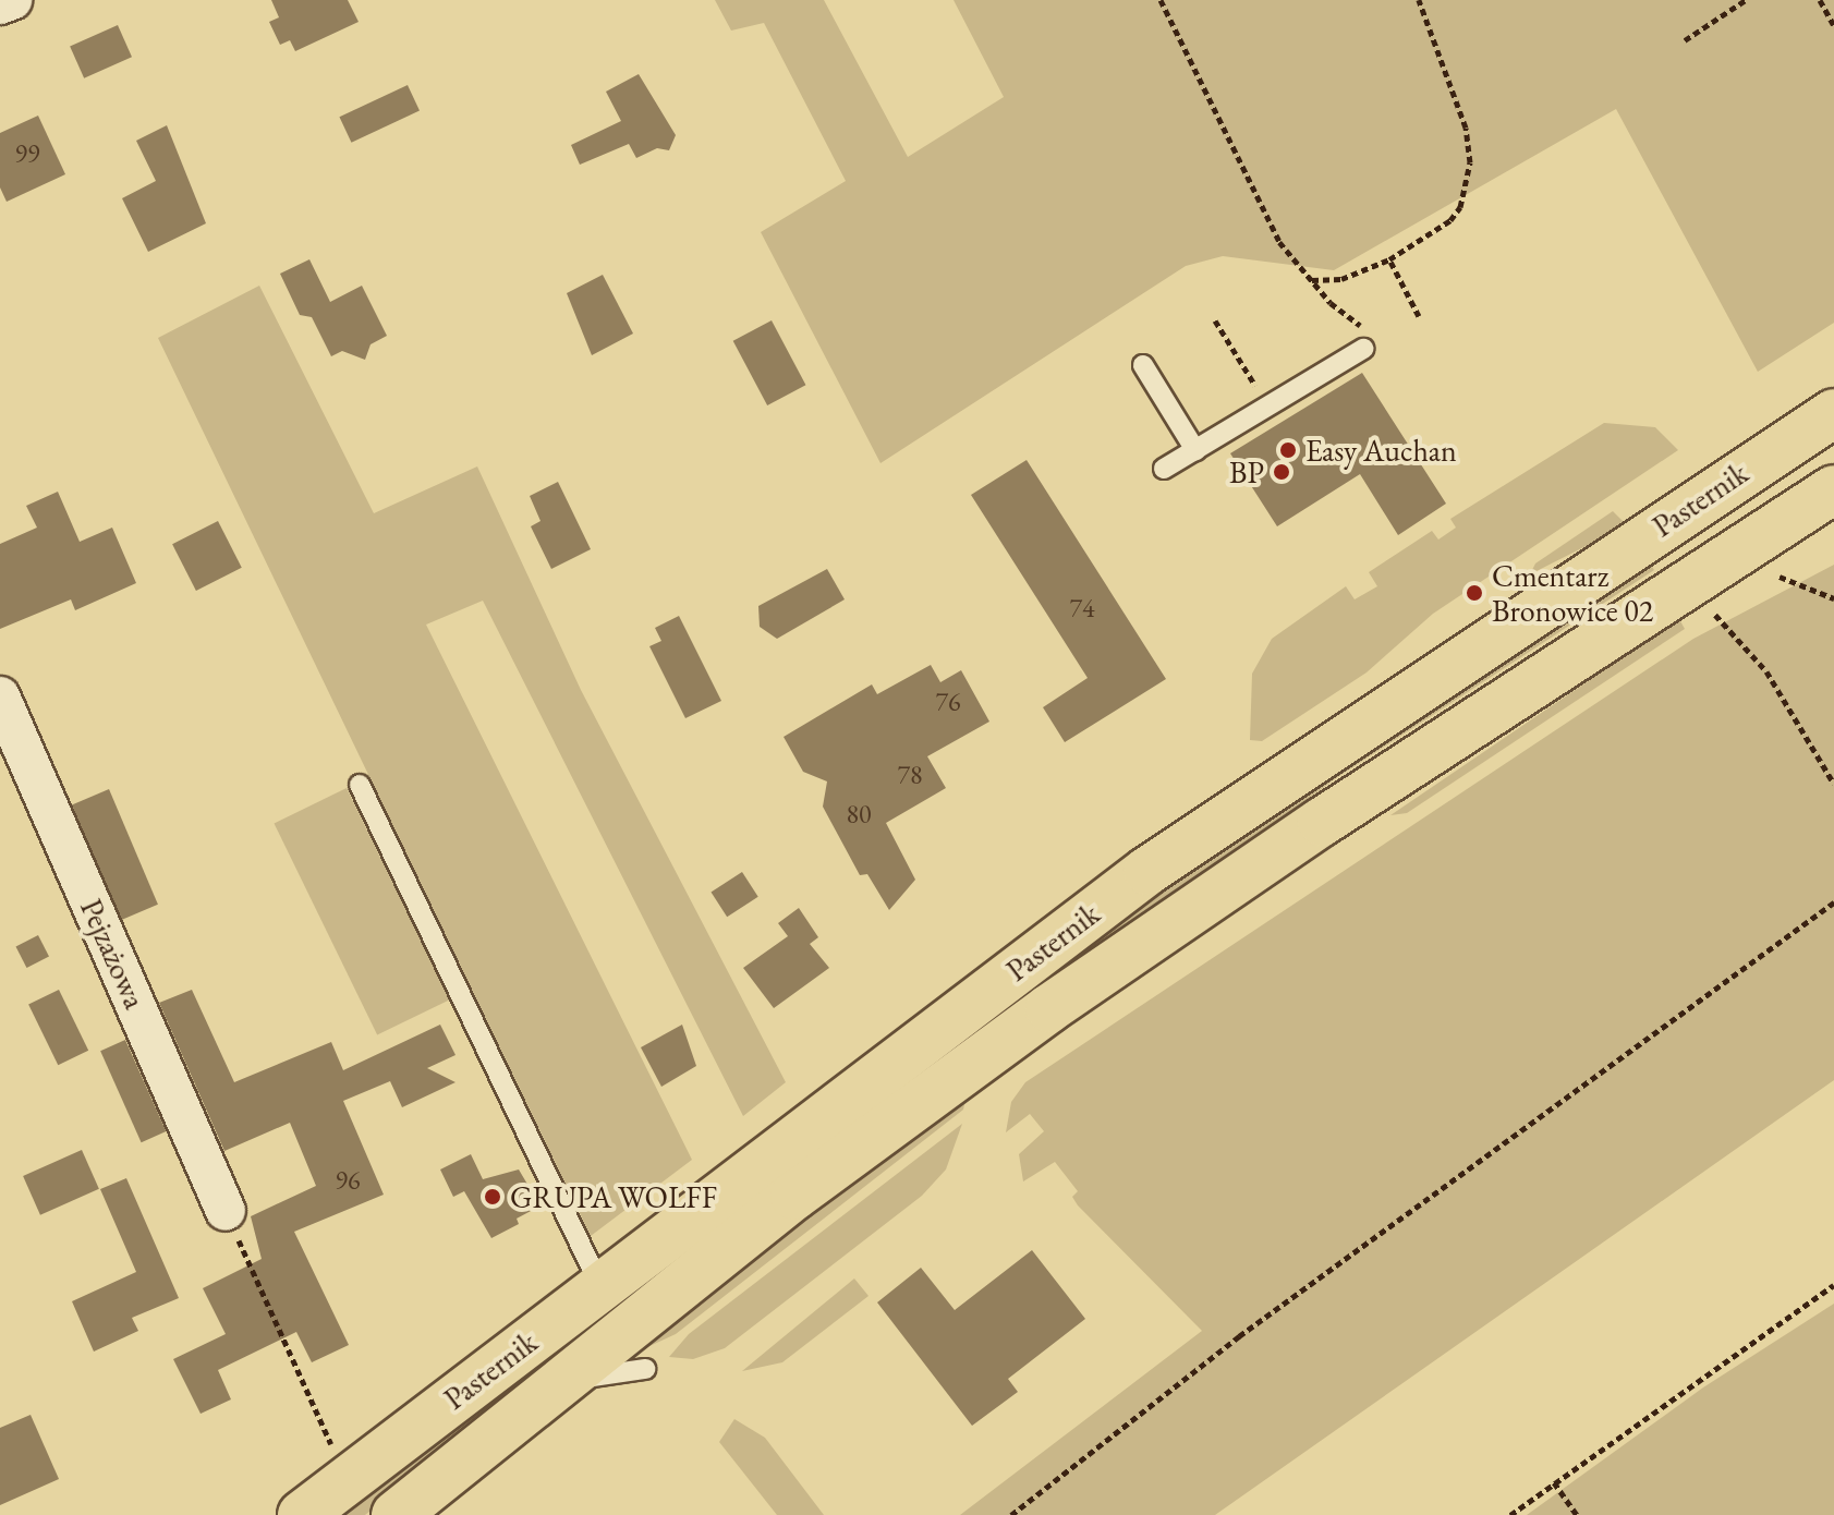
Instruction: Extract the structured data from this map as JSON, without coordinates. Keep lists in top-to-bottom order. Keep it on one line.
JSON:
{"streets":{"main road":["Pasternik"],"street":["Pejzażowa"]},"places":["Easy Auchan","BP","Cmentarz Bronowice 02","GRUPA WOLFF"],"house_numbers":["99","74","76","78","80","96"]}
